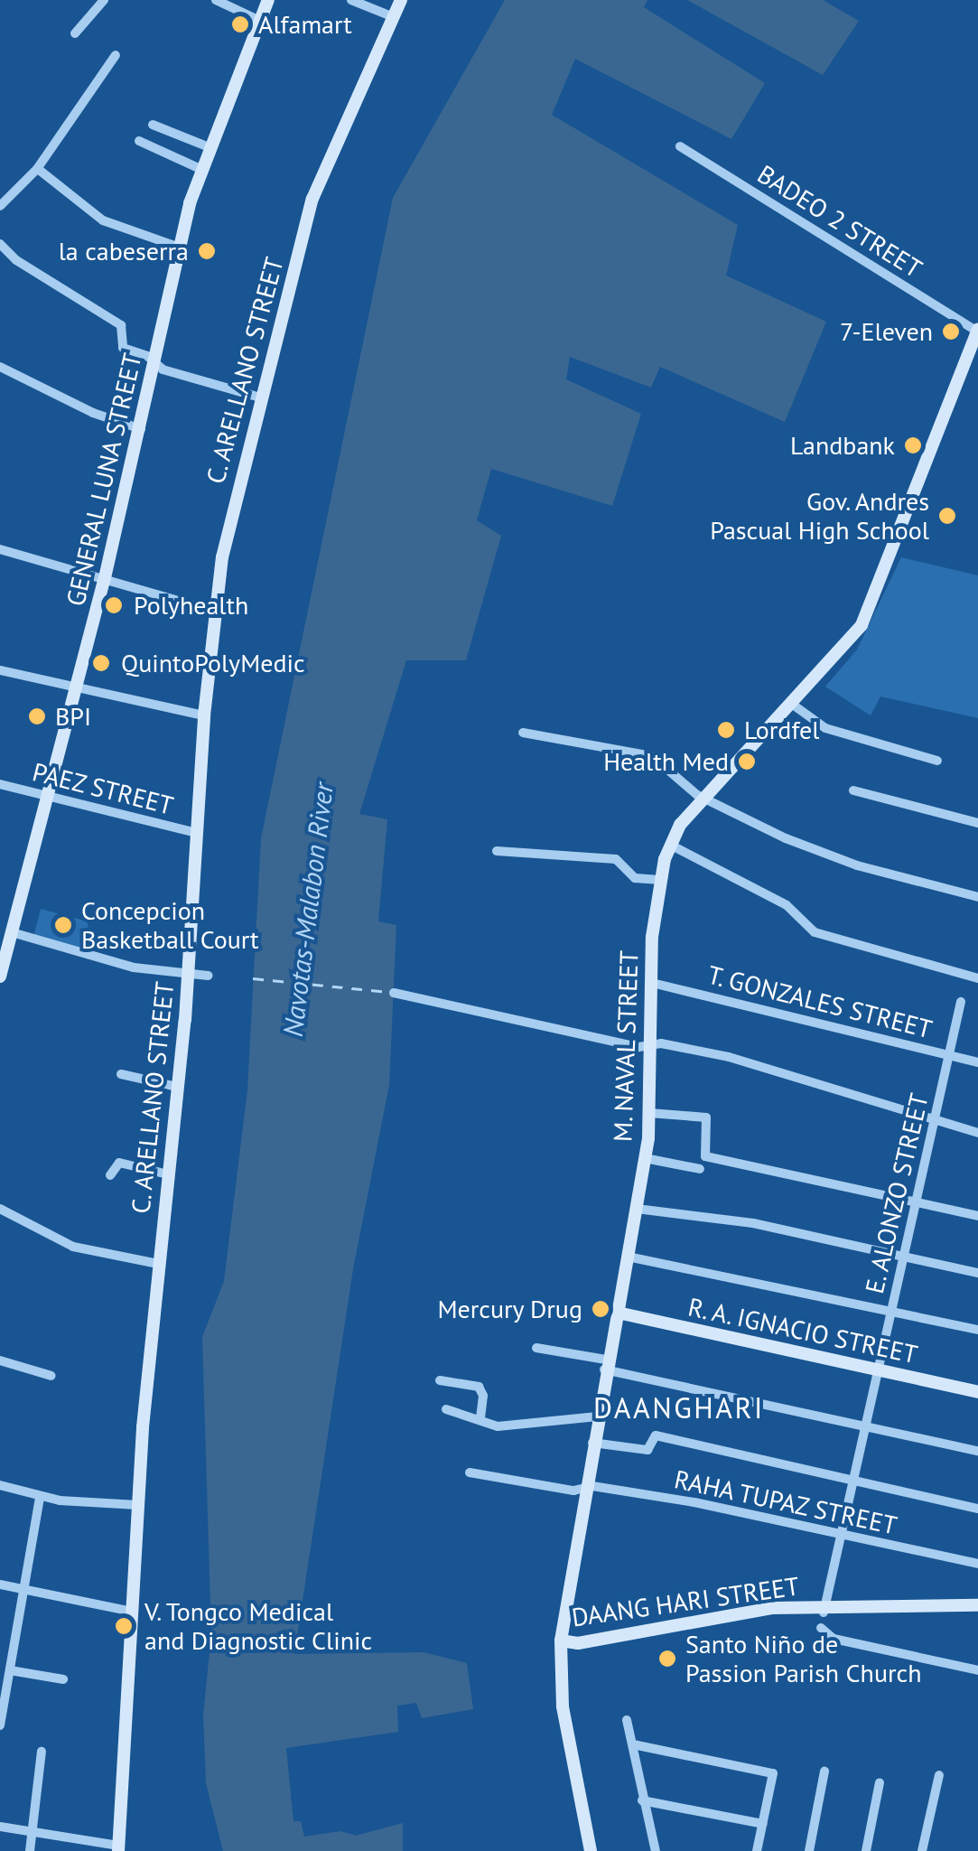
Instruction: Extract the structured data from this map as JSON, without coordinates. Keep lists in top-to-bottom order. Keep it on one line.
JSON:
{"streets":{"main road":["C. ARELLANO STREET","GENERAL LUNA STREET","M. NAVAL STREET","R. A. IGNACIO STREET","DAANG HARI STREET"],"street":["BADEO 2 STREET","PAEZ STREET","T. GONZALES STREET","E. ALONZO STREET","RAHA TUPAZ STREET"]},"crossings":[["BADEO 2 STREET","M. NAVAL STREET"],["C. ARELLANO STREET","PAEZ STREET"],["GENERAL LUNA STREET","PAEZ STREET"],["T. GONZALES STREET","M. NAVAL STREET"],["T. GONZALES STREET","E. ALONZO STREET"],["M. NAVAL STREET","R. A. IGNACIO STREET"],["M. NAVAL STREET","RAHA TUPAZ STREET"],["M. NAVAL STREET","DAANG HARI STREET"],["E. ALONZO STREET","R. A. IGNACIO STREET"],["E. ALONZO STREET","RAHA TUPAZ STREET"],["E. ALONZO STREET","DAANG HARI STREET"]],"districts":["DAANGHARI"],"water":["Navotas-Malabon River"],"places":["Alfamart","la cabeserra","7-Eleven","Landbank","Gov. Andres Pascual High School","Polyhealth","QuintoPolyMedic","BPI","Lordfel","Health Med","Concepcion Basketball Court","Mercury Drug","V. Tongco Medical and Diagnostic Clinic","Santo Niño de Passion Parish Church"]}
